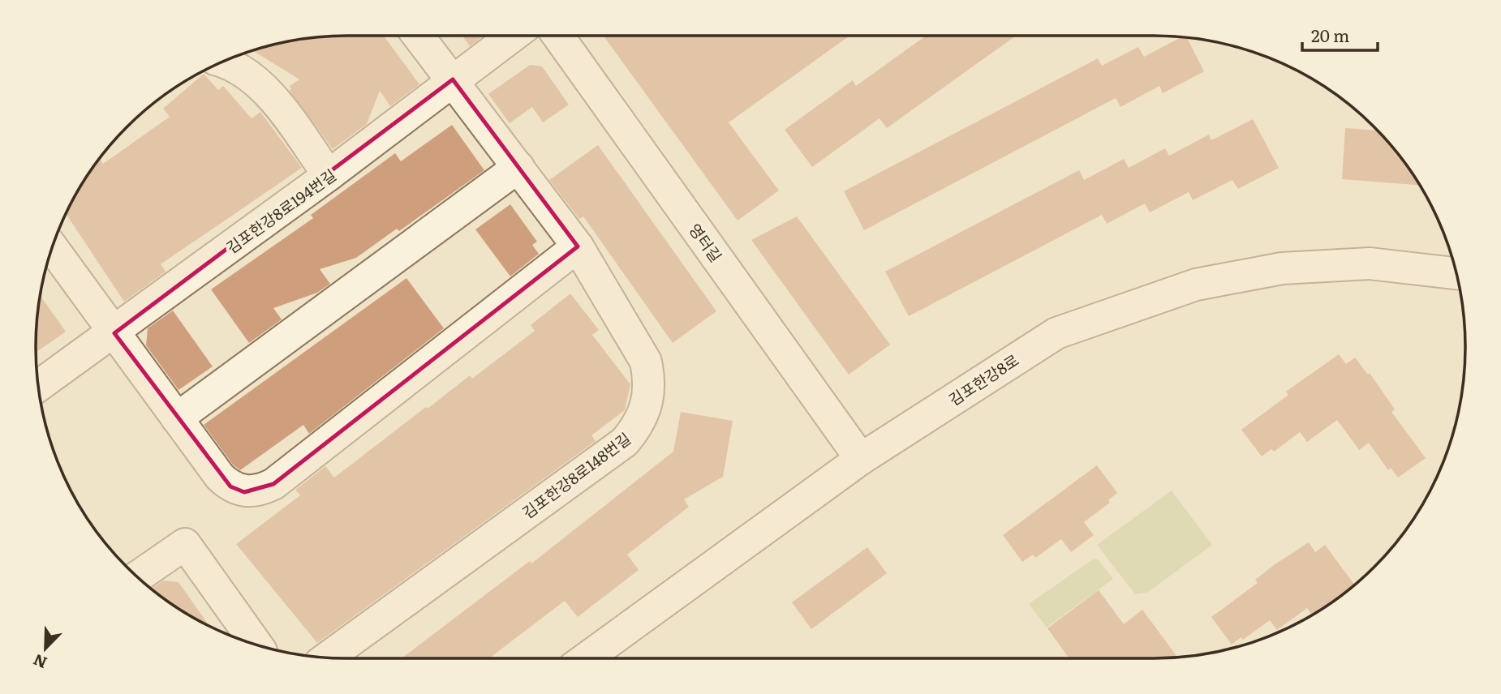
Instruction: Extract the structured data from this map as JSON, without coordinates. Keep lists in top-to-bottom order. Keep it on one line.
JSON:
{"streets":{"street":["김포한강8로194번길","영터길","김포한강8로","김포한강8로148번길"]},"crossings":[["김포한강8로194번길","김포한강8로148번길"],["영터길","김포한강8로"]],"scale_bar":"20 m","north":"bottom left"}
